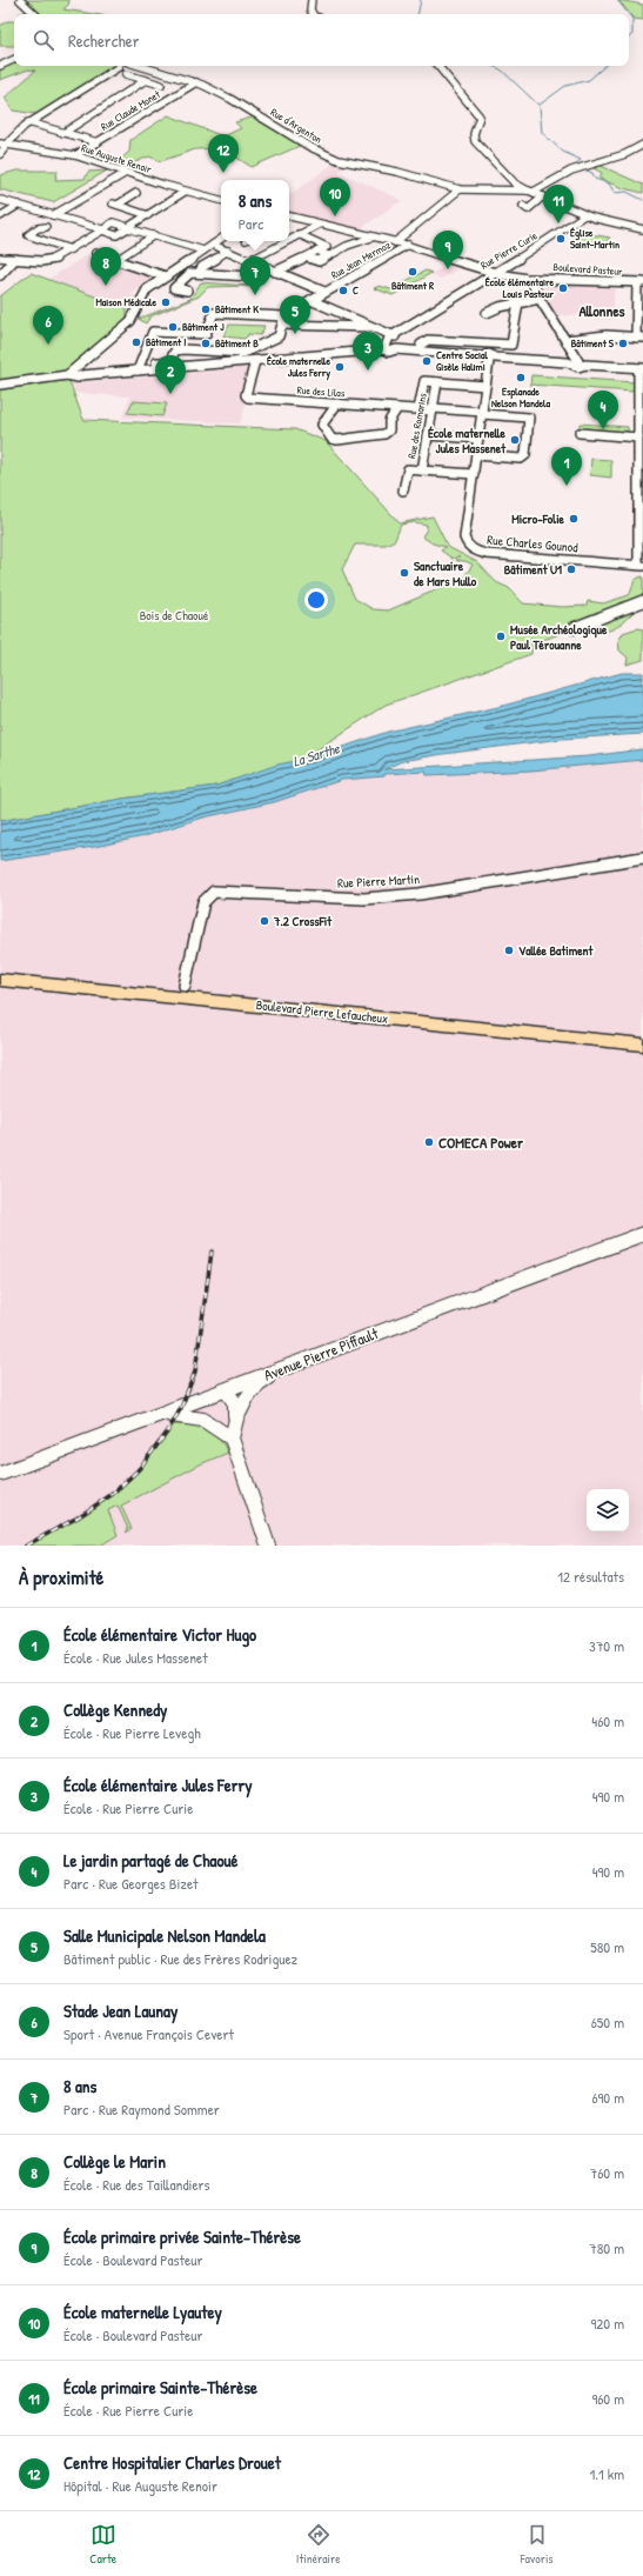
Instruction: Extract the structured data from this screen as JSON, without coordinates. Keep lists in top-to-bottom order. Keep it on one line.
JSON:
{"streets":{"main road":["Boulevard Pierre Lefaucheux"],"street":["Rue Claude Monet","Rue d'Argenton","Rue Auguste Renoir","Rue Pierre Curie","Rue Jean Mermoz","Boulevard Pasteur","Rue des Lilas","Rue des Romarins","Rue Charles Gounod","Rue Pierre Martin","Avenue Pierre Piffault"]},"crossings":[["Rue Claude Monet","Rue d'Argenton"],["Rue Claude Monet","Rue Auguste Renoir"],["Rue Pierre Curie","Boulevard Pasteur"],["Rue Jean Mermoz","Boulevard Pasteur"],["Rue des Lilas","Rue des Romarins"],["Rue des Lilas","Rue Charles Gounod"],["Rue des Romarins","Rue Charles Gounod"]],"districts":["Allonnes"],"water":["La Sarthe"],"parks":["Bois de Chaoué"],"places":["Église Saint-Martin","Bâtiment R","École élémentaire Louis Pasteur","C","Maison Médicale","Bâtiment K","Bâtiment J","Bâtiment I","Bâtiment B","Bâtiment S","Centre Social Gisèle Halimi","École maternelle Jules Ferry","Esplanade Nelson Mandela","École maternelle Jules Massenet","Micro-Folie","Bâtiment U1","Sanctuaire de Mars Mullo","Musée Archéologique Paul Térouanne","7.2 CrossFit","Vallée Batiment","COMECA Power"],"page":{"search":"Rechercher","pins":["12","10","11","9","8","7","5","6","3","2","4","1"],"popup":["8 ans","Parc"],"heading":["À proximité","12 résultats"],"list":[{"mark":"1","name":"École élémentaire Victor Hugo","note":"École · Rue Jules Massenet","value":"370 m"},{"mark":"2","name":"Collège Kennedy","note":"École · Rue Pierre Levegh","value":"460 m"},{"mark":"3","name":"École élémentaire Jules Ferry","note":"École · Rue Pierre Curie","value":"490 m"},{"mark":"4","name":"Le jardin partagé de Chaoué","note":"Parc · Rue Georges Bizet","value":"490 m"},{"mark":"5","name":"Salle Municipale Nelson Mandela","note":"Bâtiment public · Rue des Frères Rodriguez","value":"580 m"},{"mark":"6","name":"Stade Jean Launay","note":"Sport · Avenue François Cevert","value":"650 m"},{"mark":"7","name":"8 ans","note":"Parc · Rue Raymond Sommer","value":"690 m"},{"mark":"8","name":"Collège le Marin","note":"École · Rue des Taillandiers","value":"760 m"},{"mark":"9","name":"École primaire privée Sainte-Thérèse","note":"École · Boulevard Pasteur","value":"780 m"},{"mark":"10","name":"École maternelle Lyautey","note":"École · Boulevard Pasteur","value":"920 m"},{"mark":"11","name":"École primaire Sainte-Thérèse","note":"École · Rue Pierre Curie","value":"960 m"},{"mark":"12","name":"Centre Hospitalier Charles Drouet","note":"Hôpital · Rue Auguste Renoir","value":"1.1 km"}],"nav":["Carte","Itinéraire","Favoris"]}}
